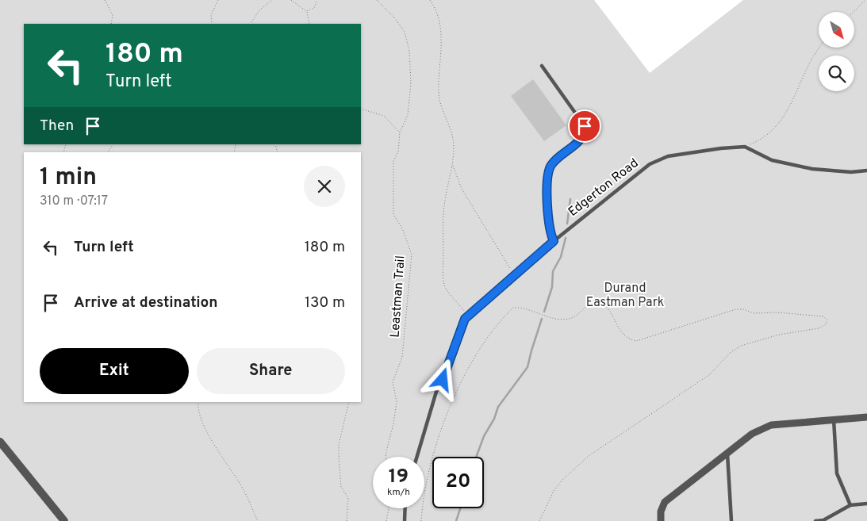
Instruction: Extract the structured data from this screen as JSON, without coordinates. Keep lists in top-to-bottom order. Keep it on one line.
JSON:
{"streets":{"lane":["Edgerton Road"],"path":["Leastman Trail"]},"parks":["Durand Eastman Park"],"north":"bottom right","page":{"turn":["180 m","Turn left"],"then":"Then","heading":["1 min","310 m · 07:17"],"list":[{"name":"Turn left","value":"180 m"},{"name":"Arrive at destination","value":"130 m"}],"buttons":["Exit","Share"],"speed":"19 km/h","limit":"20"}}
